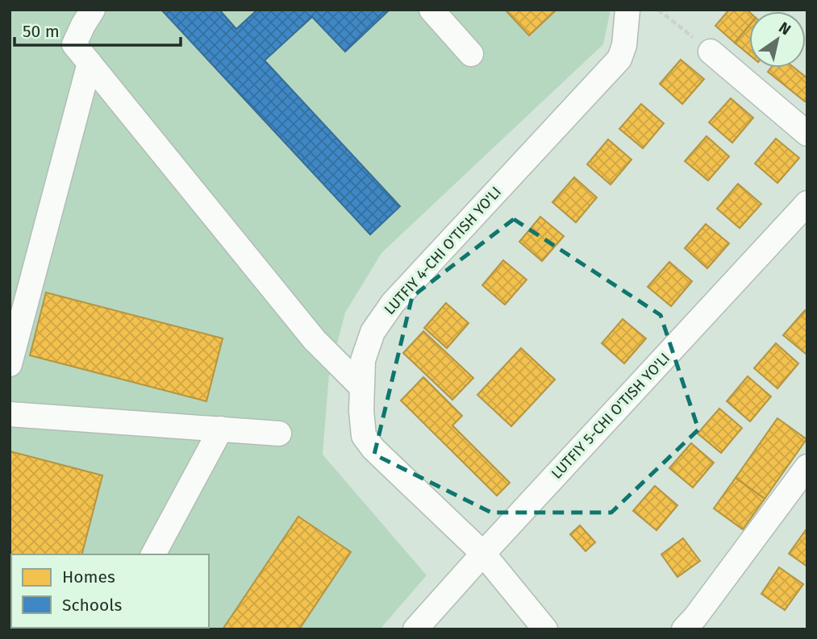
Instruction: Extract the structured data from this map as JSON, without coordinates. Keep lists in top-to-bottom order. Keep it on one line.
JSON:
{"streets":{"street":["LUTFIY 4-CHI O'TISH YO'LI","LUTFIY 5-CHI O'TISH YO'LI"]},"crossings":[["LUTFIY 4-CHI O'TISH YO'LI","LUTFIY 5-CHI O'TISH YO'LI"]],"legend":["Homes","Schools"],"scale_bar":"50 m","north":"top right"}
